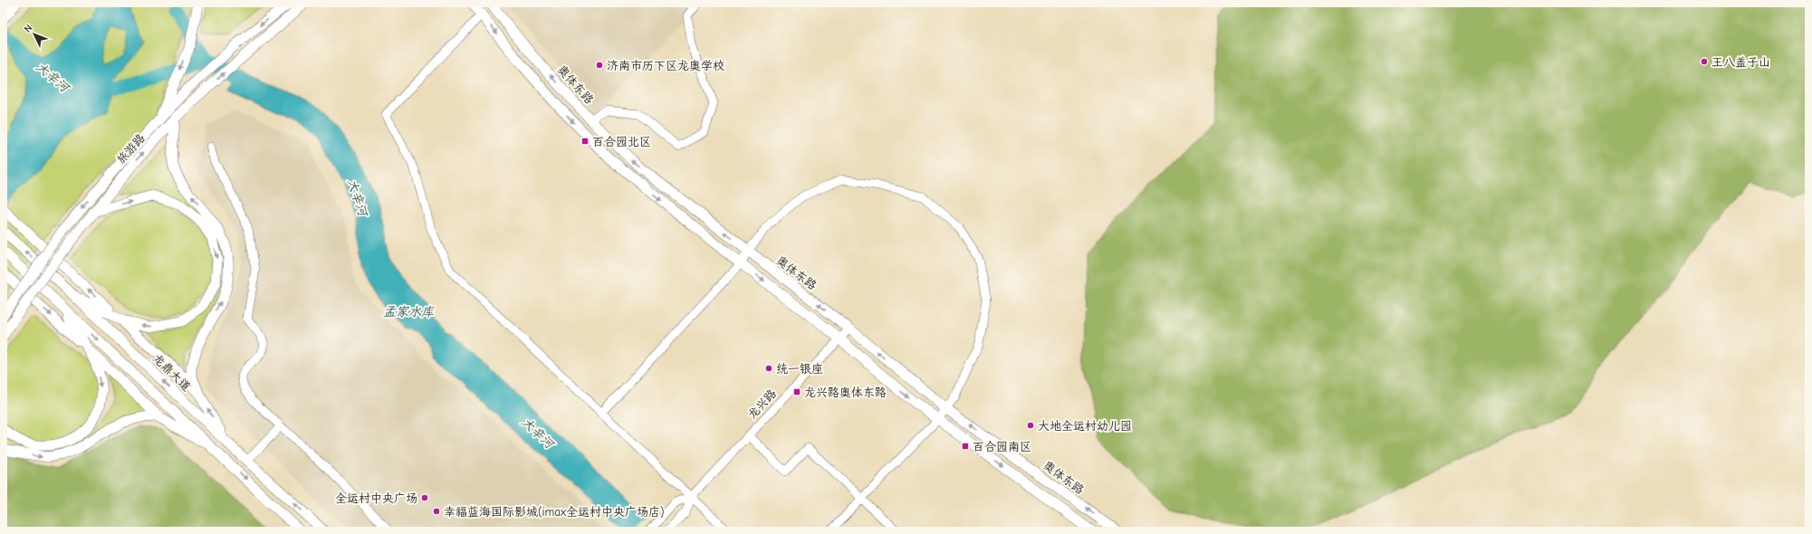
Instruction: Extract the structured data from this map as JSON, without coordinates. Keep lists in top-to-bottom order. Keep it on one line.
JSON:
{"streets":{"main road":["奥体东路","旅游路","龙鼎大道"],"street":["龙兴路"]},"crossings":[["奥体东路","龙兴路"]],"water":["大辛河","孟家水库"],"places":{"other":["王八盖子山","济南市历下区龙奥学校","统一银座","大地全运村幼儿园","全运村中央广场","幸福蓝海国际影城(imax全运村中央广场店)"],"transit":["百合园北区","龙兴路奥体东路","百合园南区"]},"north":"top left"}
